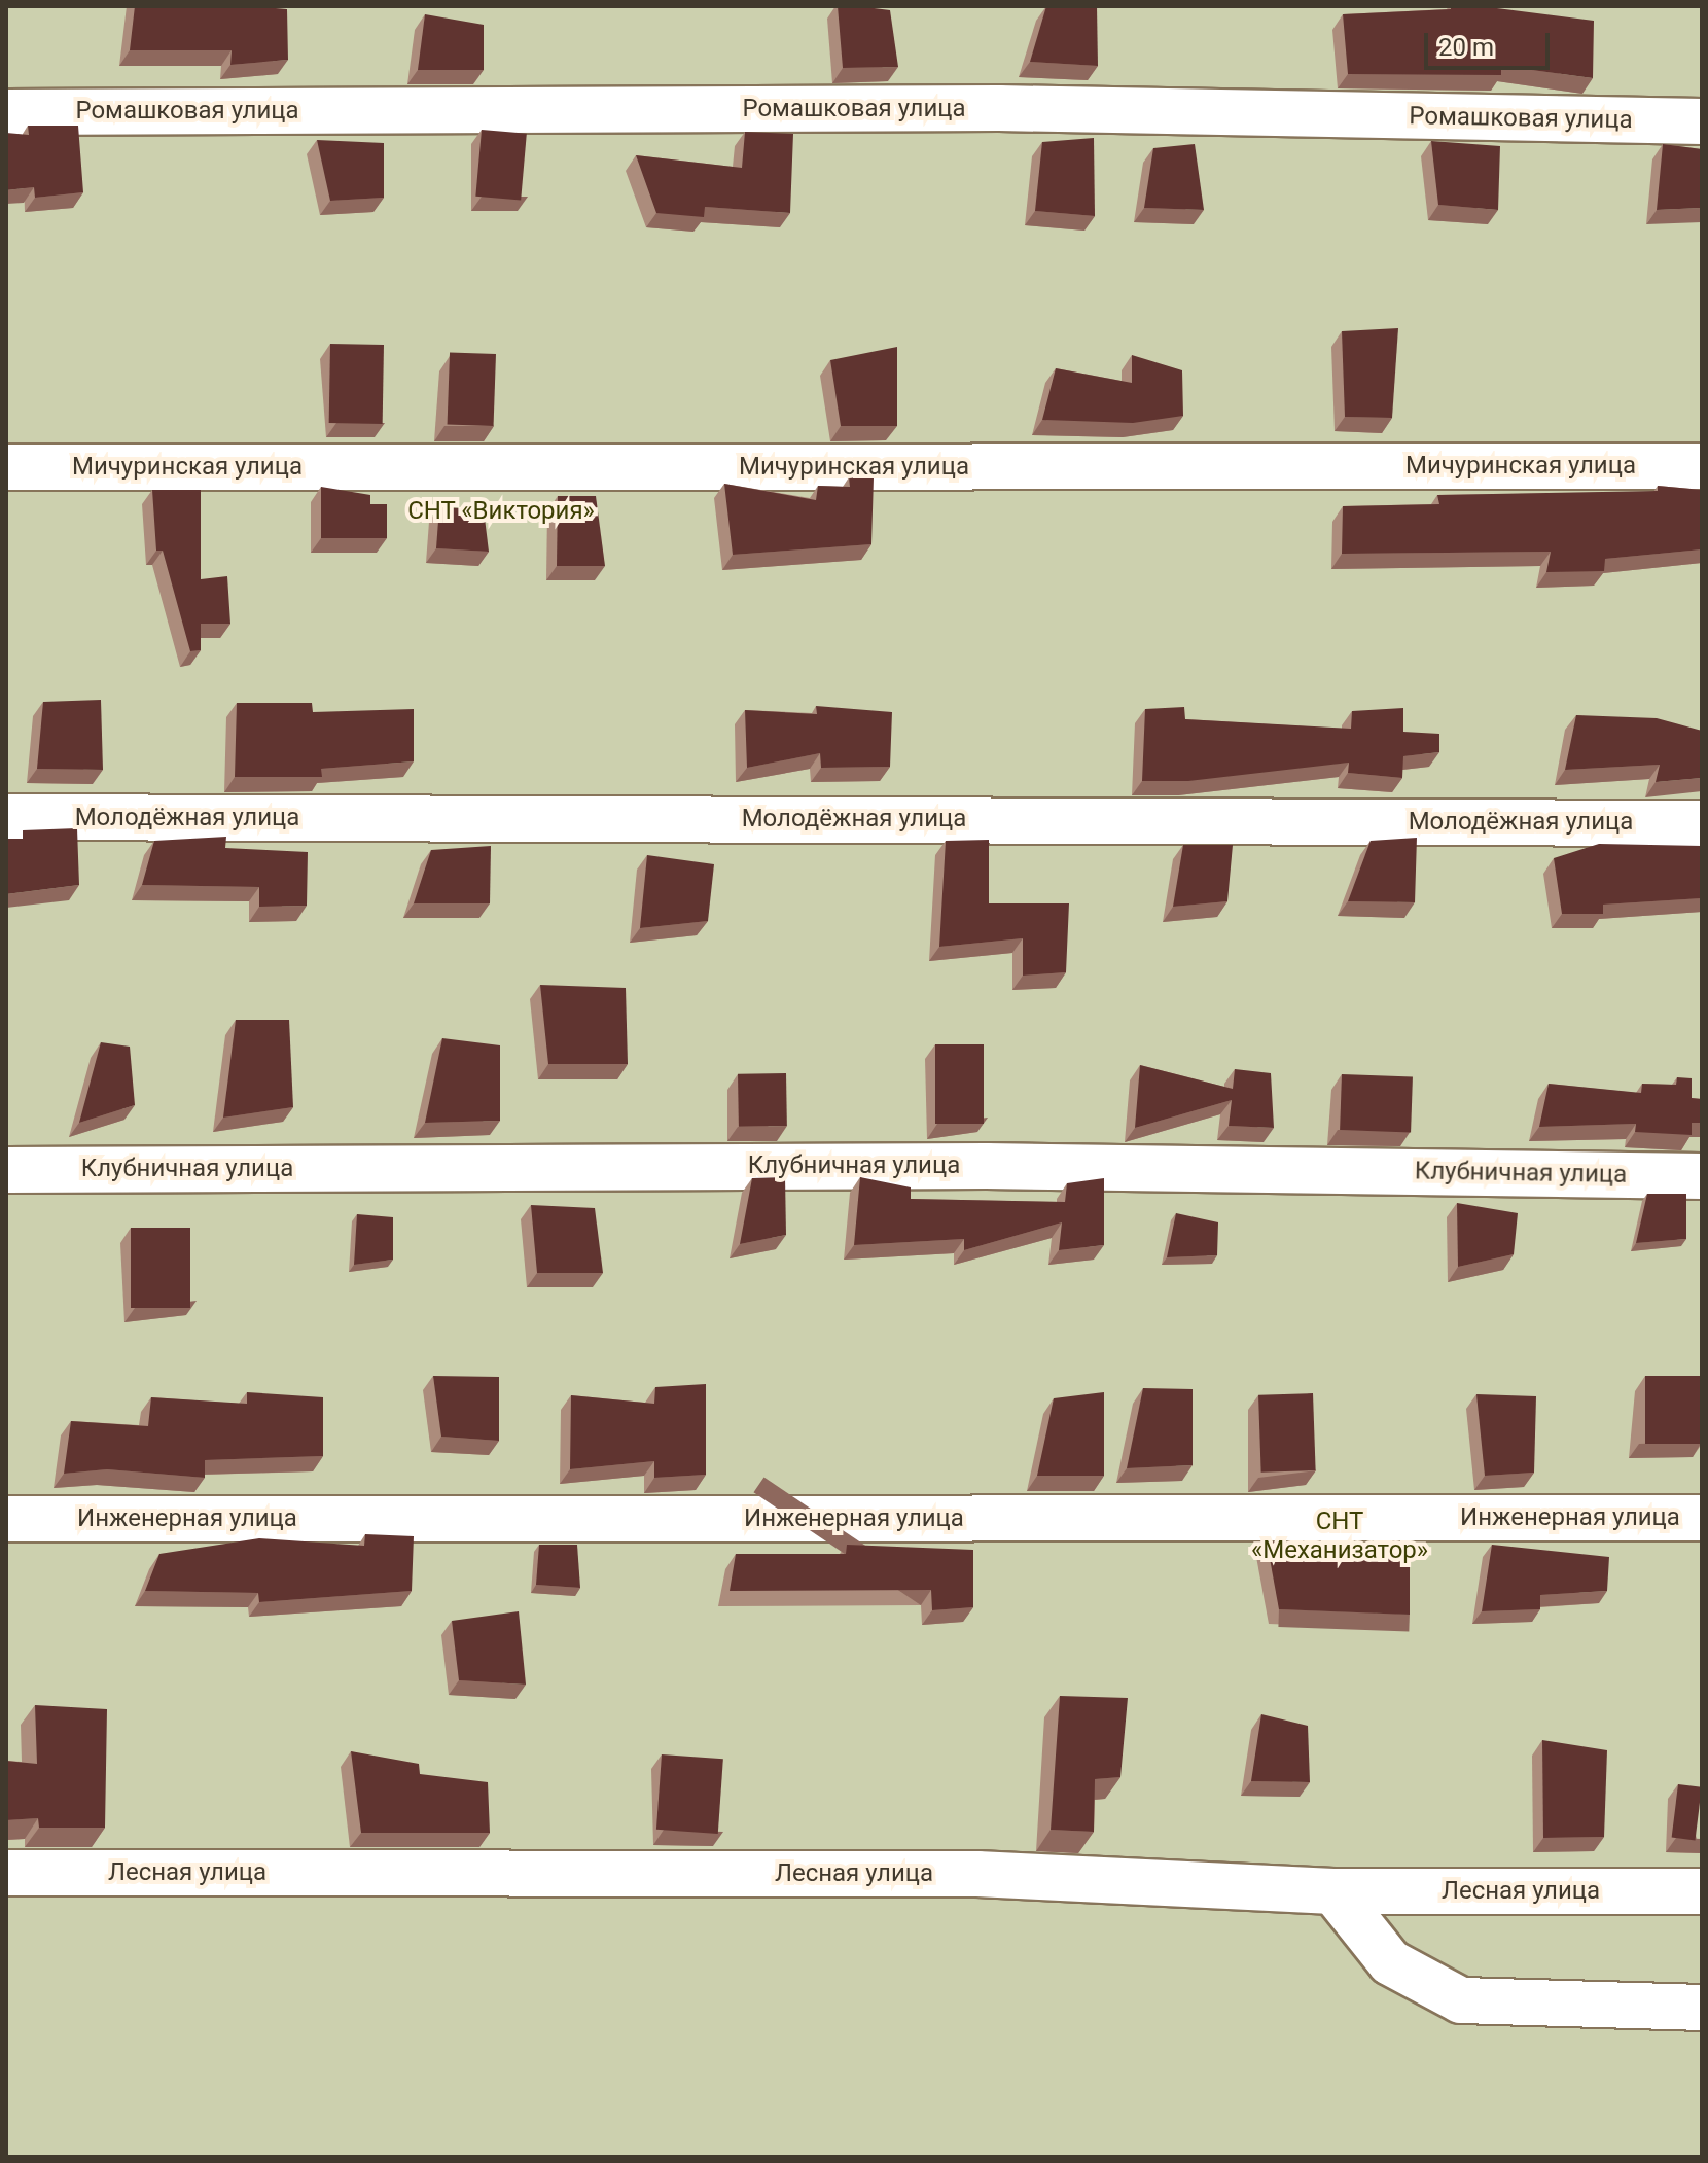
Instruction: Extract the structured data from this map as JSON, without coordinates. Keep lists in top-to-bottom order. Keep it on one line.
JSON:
{"streets":{"street":["Ромашковая улица","Мичуринская улица","Молодёжная улица","Клубничная улица","Инженерная улица","Лесная улица"]},"parks":["СНТ «Виктория»","СНТ «Механизатор»"],"scale_bar":"20 m"}
